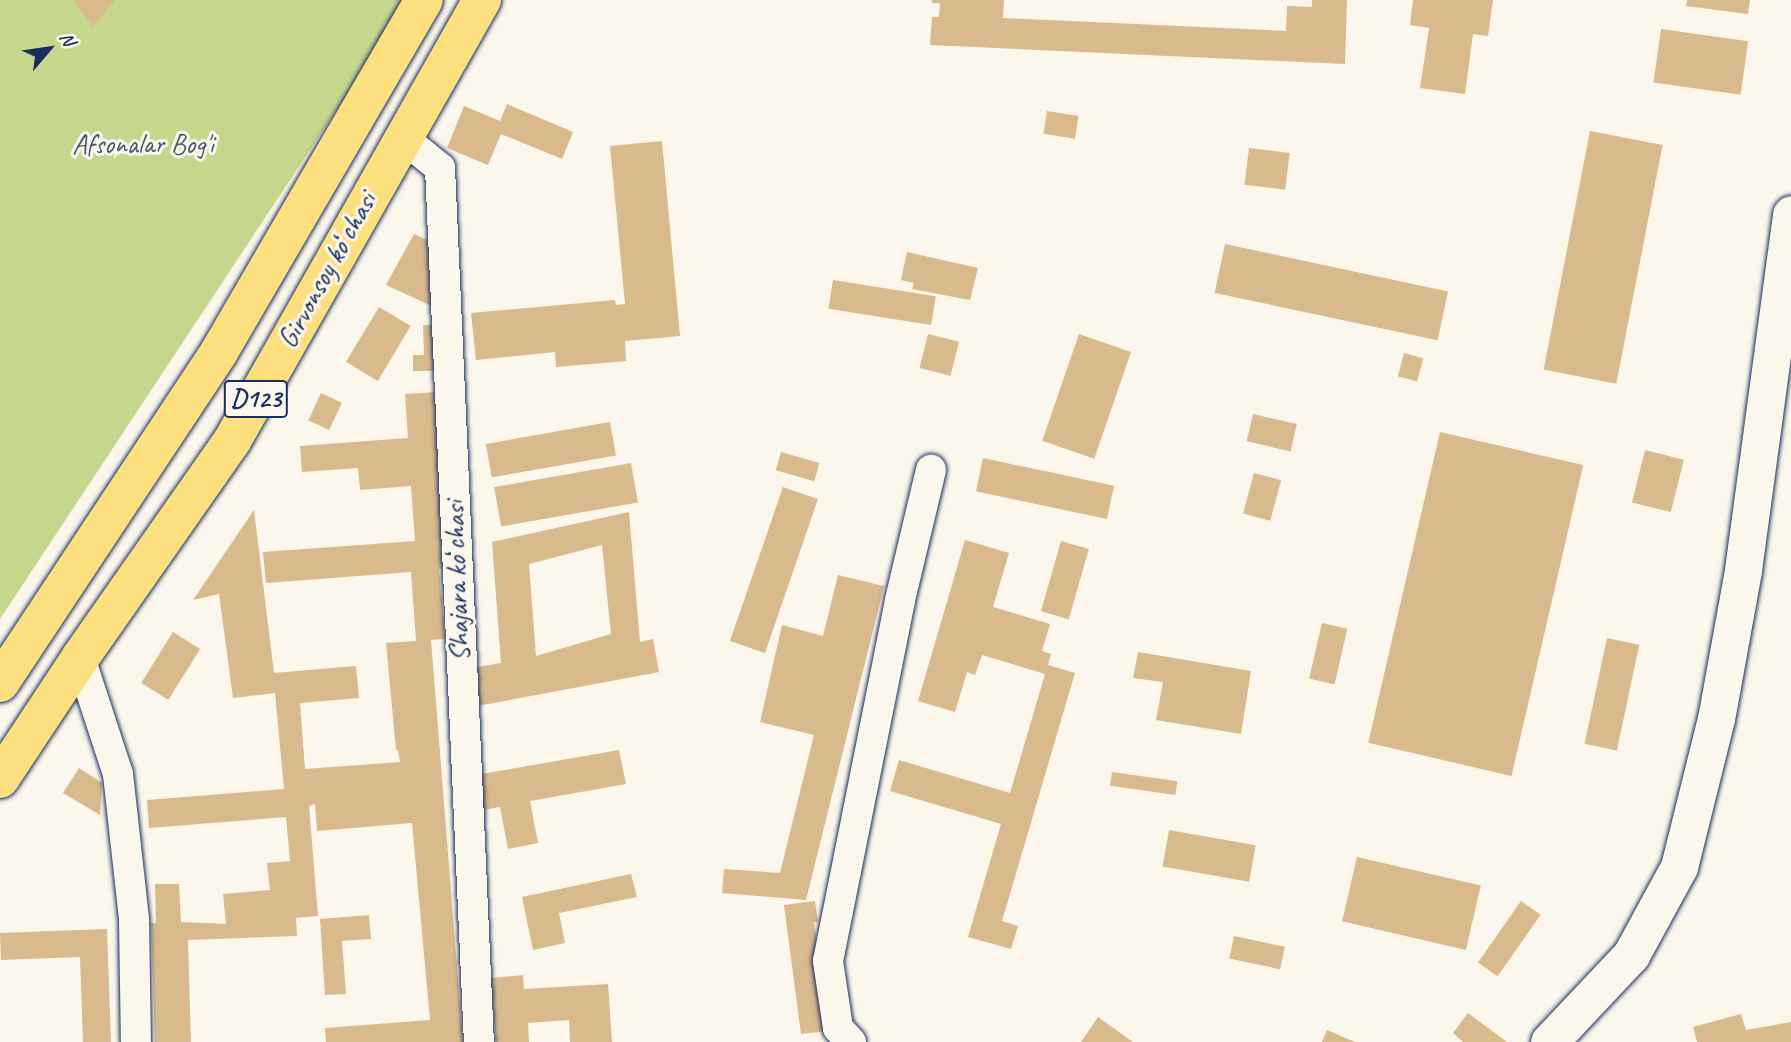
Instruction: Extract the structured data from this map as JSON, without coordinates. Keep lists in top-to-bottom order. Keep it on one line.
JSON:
{"streets":{"main road":["Girvonsoy koʻchasi","D123"],"street":["Shajara koʻchasi"]},"crossings":[["Girvonsoy koʻchasi","Shajara koʻchasi"]],"parks":["Afsonalar Bog'i"],"north":"top right"}
